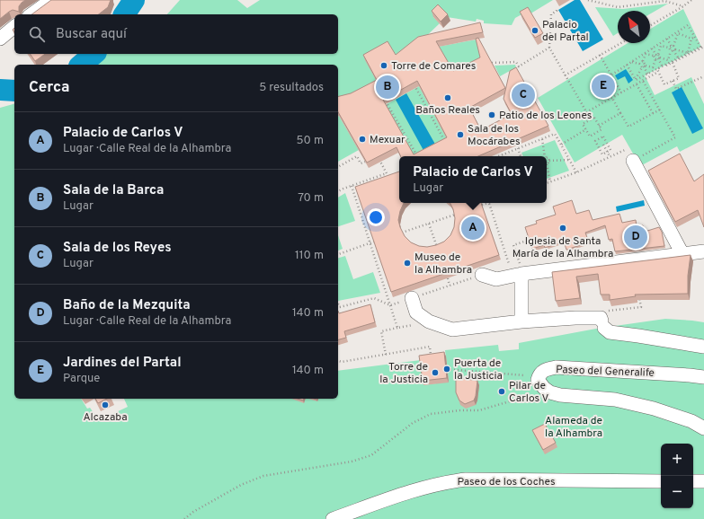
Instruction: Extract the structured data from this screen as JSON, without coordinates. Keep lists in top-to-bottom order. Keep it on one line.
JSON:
{"streets":{"street":["Paseo del Generalife","Paseo de los Coches"]},"parks":["Alameda de la Alhambra"],"places":["Palacio del Partal","Torre de Comares","Baños Reales","Patio de los Leones","Sala de los Mocárabes","Mexuar","Iglesia de Santa María de la Alhambra","Museo de la Alhambra","Puerta de la Justicia","Torre de la Justicia","Pilar de Carlos V","Alcazaba"],"north":"top left","page":{"search":"Buscar aquí","heading":["Cerca","5 resultados"],"pins":["E","B","C","A","D"],"list":[{"mark":"A","name":"Palacio de Carlos V","note":"Lugar · Calle Real de la Alhambra","value":"50 m"},{"mark":"B","name":"Sala de la Barca","note":"Lugar","value":"70 m"},{"mark":"C","name":"Sala de los Reyes","note":"Lugar","value":"110 m"},{"mark":"D","name":"Baño de la Mezquita","note":"Lugar · Calle Real de la Alhambra","value":"140 m"},{"mark":"E","name":"Jardines del Partal","note":"Parque","value":"140 m"}],"popup":["Palacio de Carlos V","Lugar"],"map_buttons":["+","−"]}}
